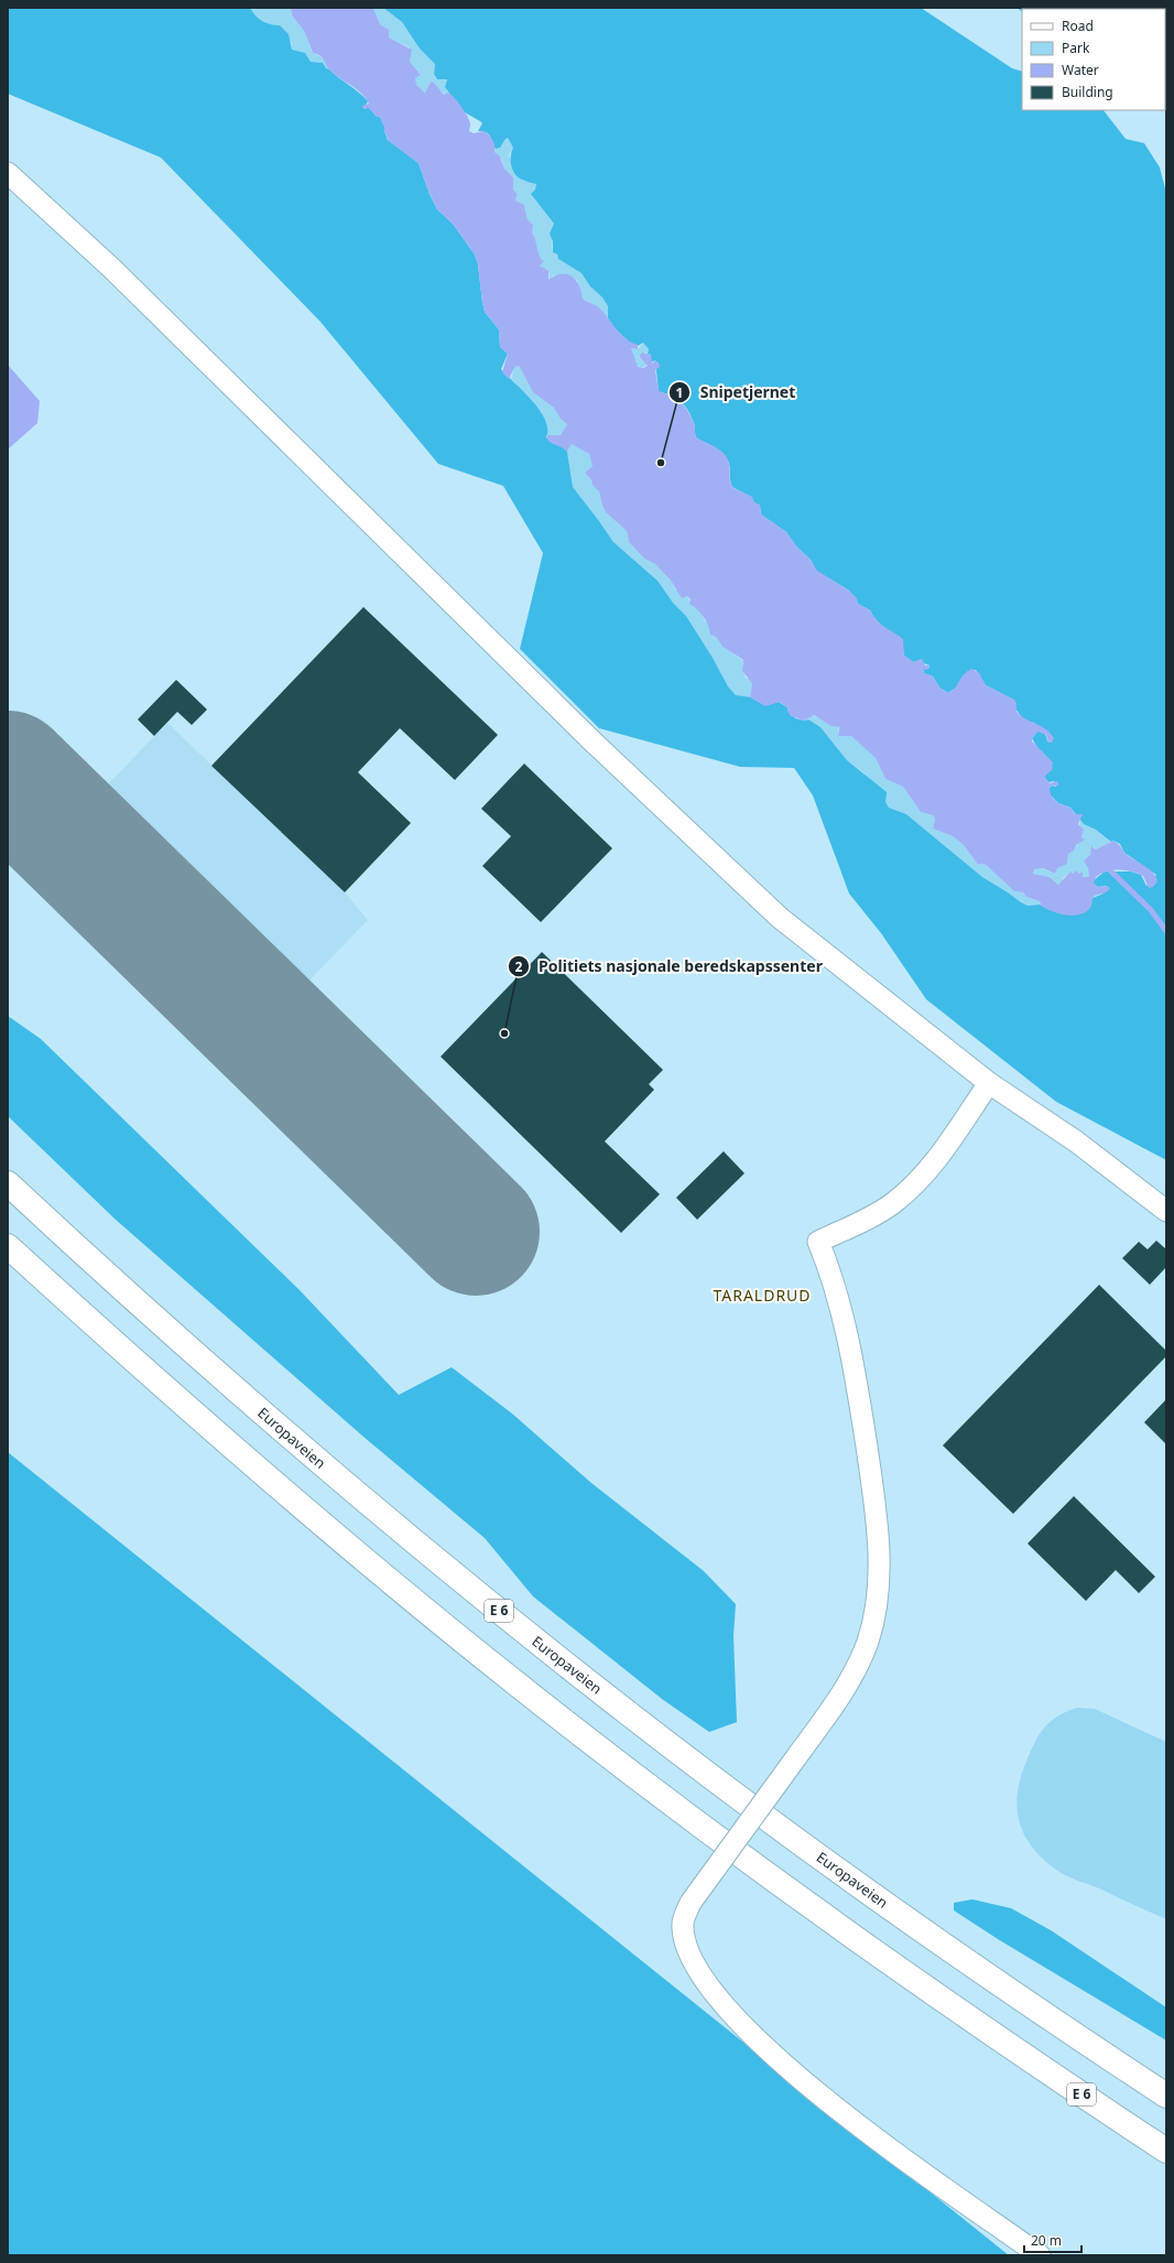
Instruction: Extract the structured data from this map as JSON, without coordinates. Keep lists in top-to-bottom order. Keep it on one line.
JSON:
{"streets":{"highway":["Europaveien","E 6"]},"districts":["TARALDRUD"],"places":["Snipetjernet","Politiets nasjonale beredskapssenter"],"legend":["Road","Park","Water","Building"],"scale_bar":"20 m"}
